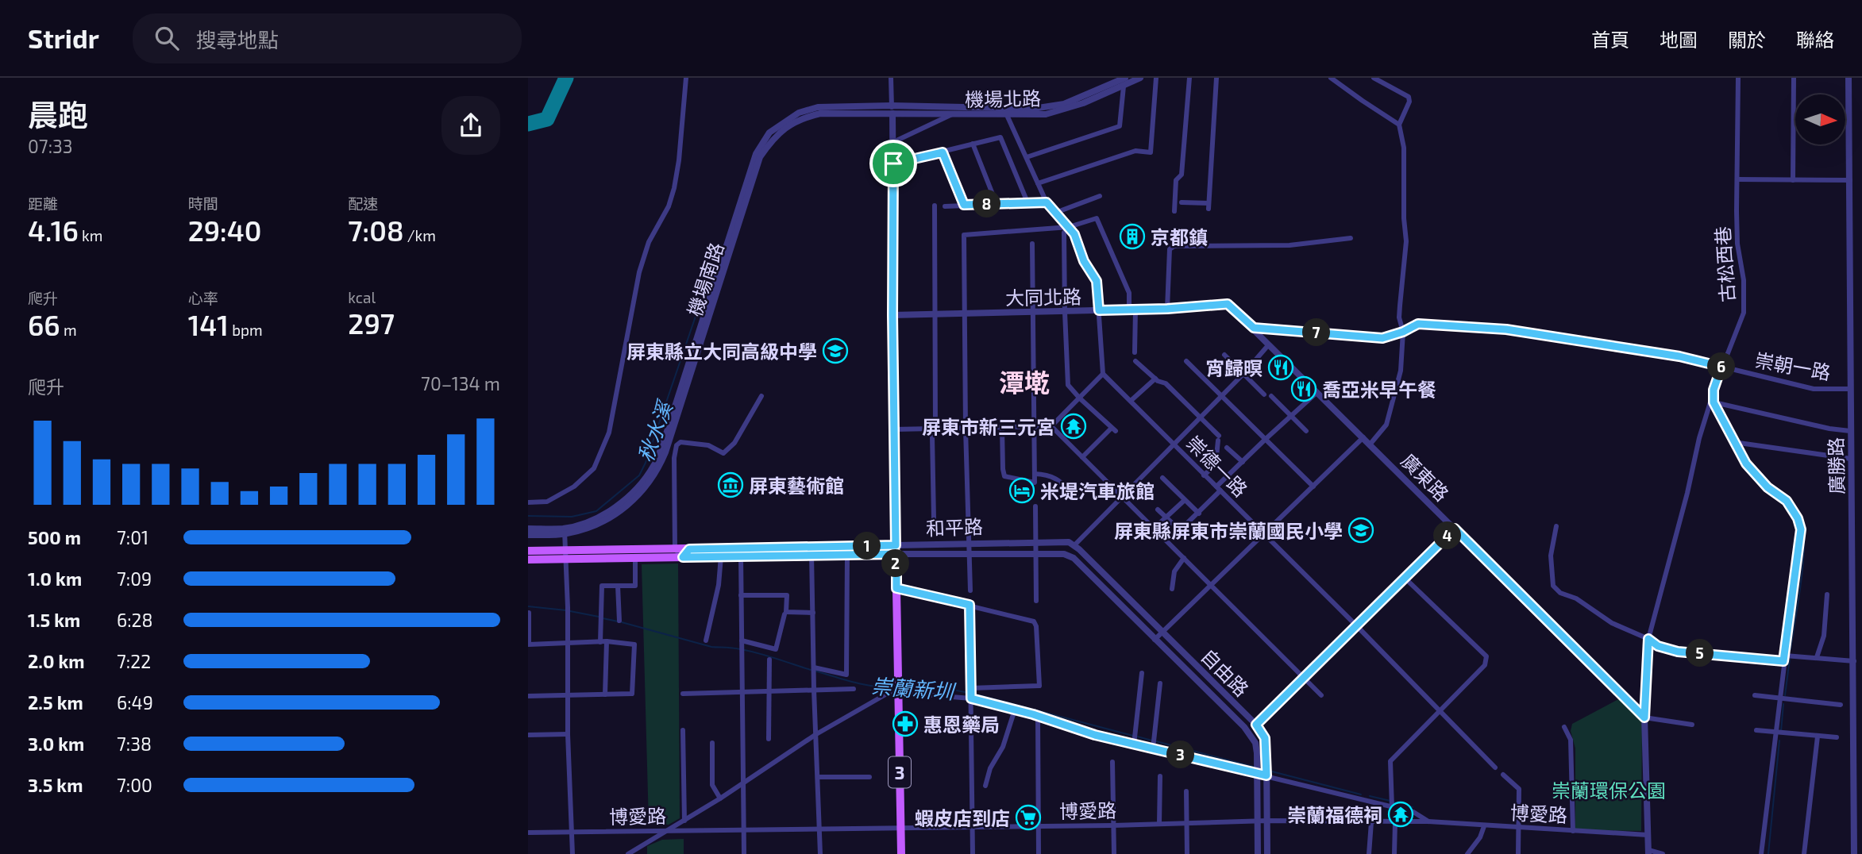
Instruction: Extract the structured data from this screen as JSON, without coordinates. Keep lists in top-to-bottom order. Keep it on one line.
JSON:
{"streets":{"main road":["和平路","3"],"street":["機場北路","古松西巷","機場南路","大同北路","崇朝一路","崇德一路","廣勝路","廣東路","自由路","博愛路"]},"crossings":[["機場北路","機場南路"],["古松西巷","崇朝一路"],["大同北路","廣東路"],["崇朝一路","廣勝路"],["崇朝一路","廣東路"],["和平路","自由路"],["和平路","3"],["自由路","博愛路"],["3","博愛路"]],"districts":["潭墘"],"water":["秋水溪","崇蘭新圳"],"parks":["崇蘭環保公園"],"places":{"building":["京都鎮"],"school or university":["屏東縣立大同高級中學","屏東縣屏東市崇蘭國民小學"],"restaurant":["宵歸暝","喬亞米早午餐"],"temple":["屏東市新三元宮","崇蘭福德祠"],"museum":["屏東藝術館"],"hotel":["米堤汽車旅館"],"pharmacy":["惠恩藥局"],"supermarket":["蝦皮店到店"]},"north":"right","page":{"header":"Stridr","search":"搜尋地點","nav":["首頁","地圖","關於","聯絡"],"heading":["晨跑","07:33"],"stats":[["距離","4.16 km"],["時間","29:40"],["配速","7:08 /km"],["爬升","66 m"],["心率","141 bpm"],["kcal","297"]],"pins":["8","7","6","4","1","2","5","3"],"chart":["爬升","70–134 m"],"list":[{"name":"500 m","note":"7:01"},{"name":"1.0 km","note":"7:09"},{"name":"1.5 km","note":"6:28"},{"name":"2.0 km","note":"7:22"},{"name":"2.5 km","note":"6:49"},{"name":"3.0 km","note":"7:38"},{"name":"3.5 km","note":"7:00"}]}}
